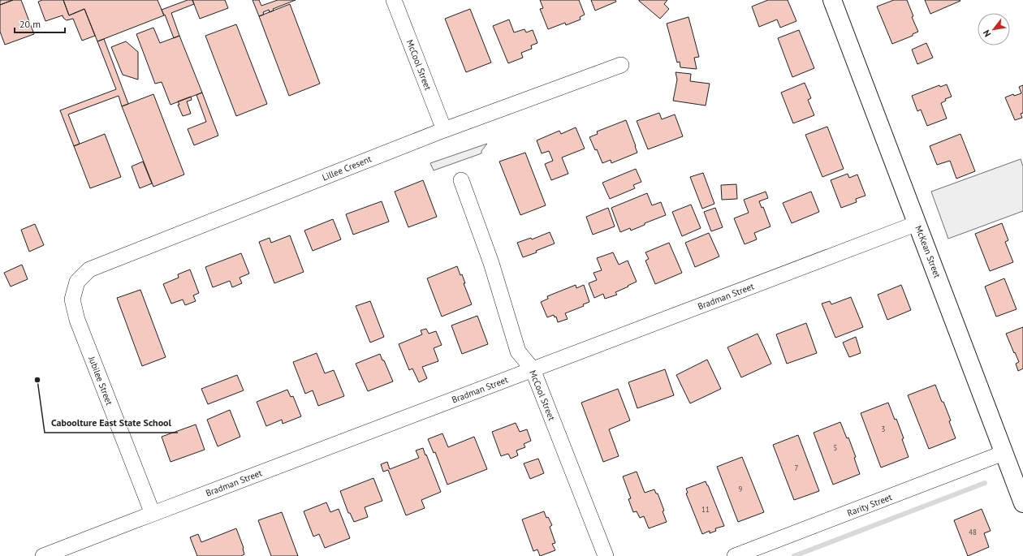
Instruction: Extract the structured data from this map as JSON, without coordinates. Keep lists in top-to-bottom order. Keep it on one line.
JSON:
{"streets":{"main road":["McKean Street"],"street":["McCool Street","Lillee Cresent","Bradman Street","Jubilee Street","Rarity Street"]},"crossings":[["McCool Street","Lillee Cresent"],["McCool Street","Bradman Street"],["Lillee Cresent","Jubilee Street"],["McKean Street","Bradman Street"],["McKean Street","Rarity Street"],["Bradman Street","Jubilee Street"]],"places":["Caboolture East State School"],"house_numbers":["3","5","7","9","11","48"],"scale_bar":"20 m","north":"bottom left"}
